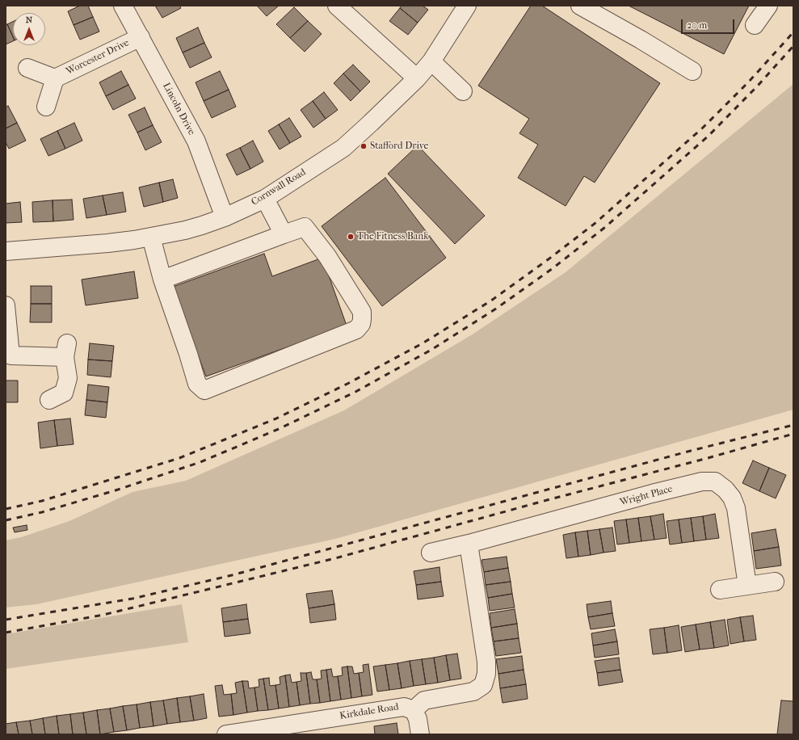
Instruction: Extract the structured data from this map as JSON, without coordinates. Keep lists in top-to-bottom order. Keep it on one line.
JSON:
{"streets":{"street":["Worcester Drive","Lincoln Drive","Cornwall Road","Wright Place","Kirkdale Road"]},"crossings":[["Worcester Drive","Lincoln Drive"],["Lincoln Drive","Cornwall Road"]],"places":["Stafford Drive","The Fitness Bank"],"scale_bar":"20 m","north":"top"}
